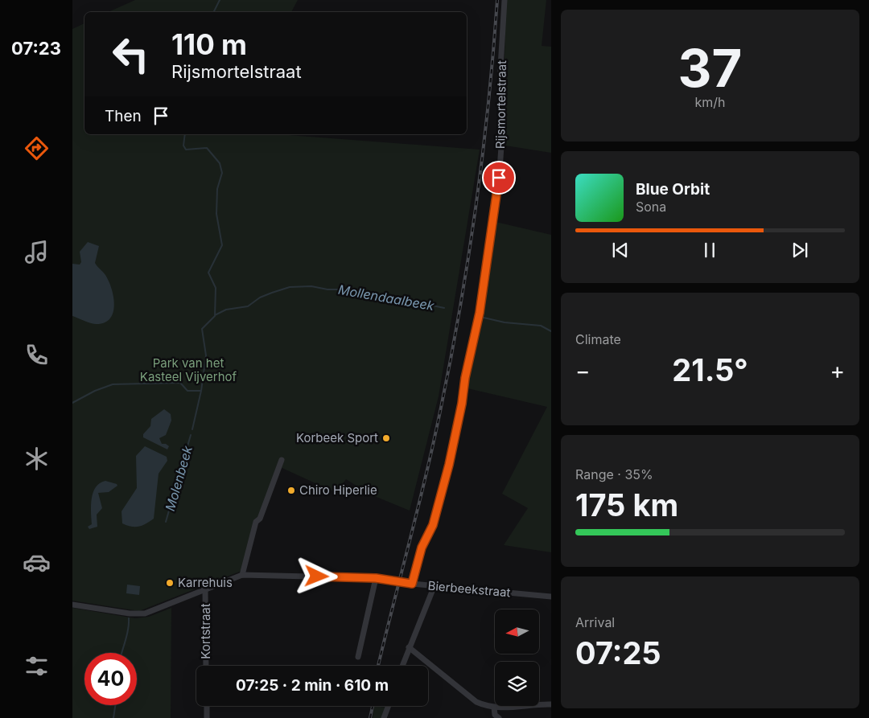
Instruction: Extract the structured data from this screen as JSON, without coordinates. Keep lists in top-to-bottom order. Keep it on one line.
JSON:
{"streets":{"street":["Rijsmortelstraat","Bierbeekstraat","Kortstraat"]},"crossings":[["Rijsmortelstraat","Bierbeekstraat"],["Bierbeekstraat","Kortstraat"]],"water":["Mollendaalbeek","Molenbeek"],"parks":["Park van het Kasteel Vijverhof"],"places":["Korbeek Sport","Chiro Hiperlie","Karrehuis"],"north":"left","page":{"tabs":"07:23","tile":[["37","km/h"],"Climate",["Range · 35%","175 km"],["Arrival","07:25"]],"turn":["110 m","Rijsmortelstraat"],"then":"Then","song":["Blue Orbit","Sona"],"heat":["−","21.5°","+"],"limit":"40","trip":"07:25 · 2 min · 610 m"}}
